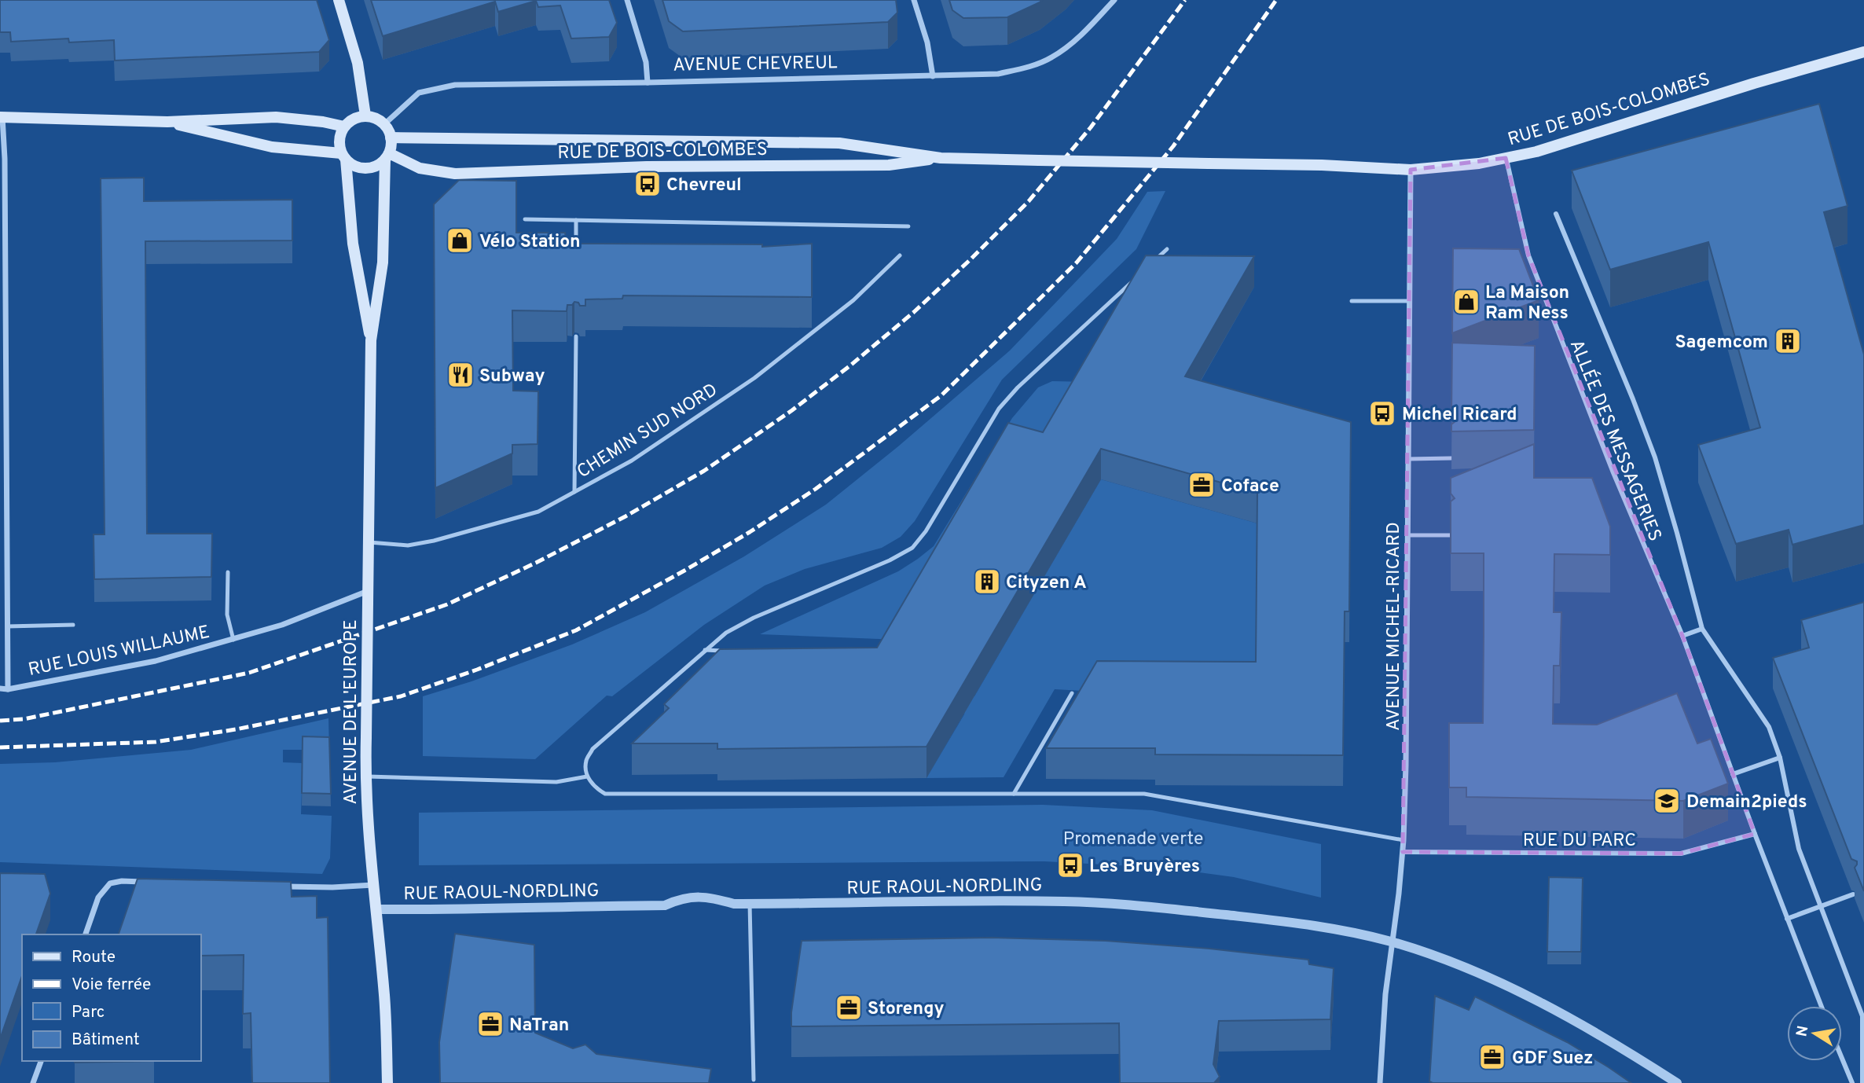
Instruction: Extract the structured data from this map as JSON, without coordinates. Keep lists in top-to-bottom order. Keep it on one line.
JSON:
{"streets":{"main road":["RUE DE BOIS-COLOMBES","AVENUE DE L'EUROPE"],"street":["AVENUE CHEVREUL","ALLÉE DES MESSAGERIES","AVENUE MICHEL-RICARD","RUE LOUIS WILLAUME","RUE DU PARC","RUE RAOUL-NORDLING"],"lane":["CHEMIN SUD NORD"]},"crossings":[["AVENUE CHEVREUL","RUE DE BOIS-COLOMBES"],["AVENUE CHEVREUL","AVENUE DE L'EUROPE"],["RUE DE BOIS-COLOMBES","ALLÉE DES MESSAGERIES"],["RUE DE BOIS-COLOMBES","AVENUE MICHEL-RICARD"],["RUE DE BOIS-COLOMBES","AVENUE DE L'EUROPE"],["CHEMIN SUD NORD","AVENUE DE L'EUROPE"],["ALLÉE DES MESSAGERIES","RUE DU PARC"],["AVENUE MICHEL-RICARD","RUE DU PARC"],["AVENUE MICHEL-RICARD","RUE RAOUL-NORDLING"],["RUE LOUIS WILLAUME","AVENUE DE L'EUROPE"],["AVENUE DE L'EUROPE","RUE RAOUL-NORDLING"]],"parks":["Promenade verte"],"places":{"bus stop":["Chevreul","Michel Ricard","Les Bruyères"],"shop":["Vélo Station","La Maison Ram Ness"],"building":["Sagemcom","Cityzen A"],"restaurant":["Subway"],"office":["Coface","Storengy","NaTran","GDF Suez"],"school or university":["Demain2pieds"]},"legend":["Route","Voie ferrée","Parc","Bâtiment"],"north":"left"}
